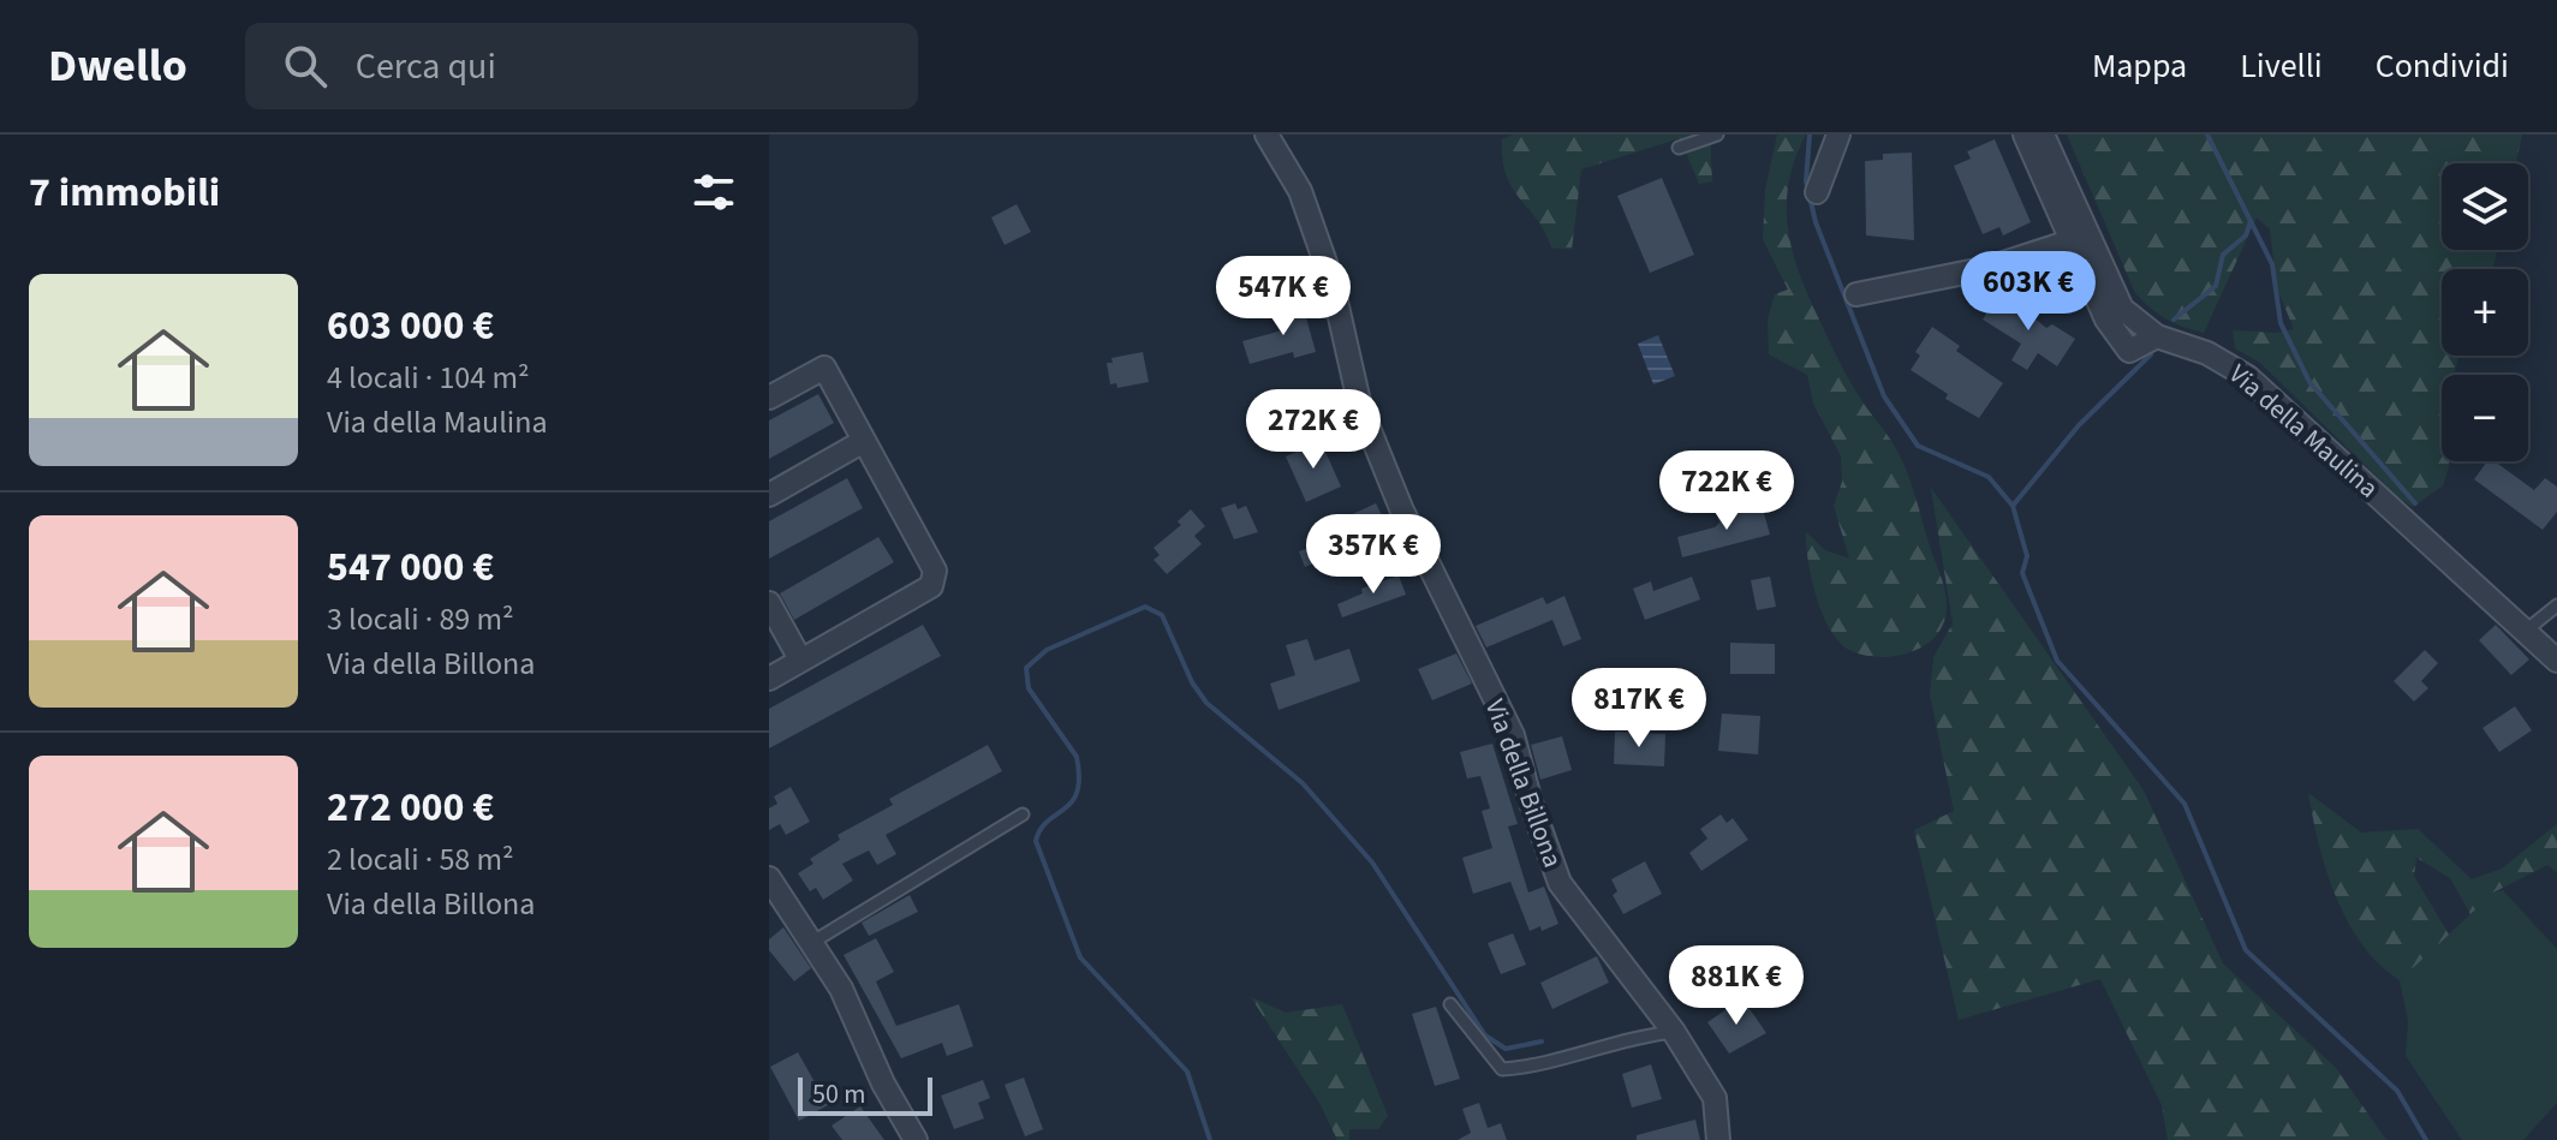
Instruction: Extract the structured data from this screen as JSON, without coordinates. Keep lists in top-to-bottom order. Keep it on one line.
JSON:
{"streets":{"street":["Via della Maulina","Via della Billona"]},"scale_bar":"50 m","page":{"header":"Dwello","search":"Cerca qui","nav":["Mappa","Livelli","Condividi"],"heading":"7 immobili","map_buttons":["+","−"],"list":[{"name":"603 000 €","note":"4 locali · 104 m² · Via della Maulina"},{"name":"547 000 €","note":"3 locali · 89 m² · Via della Billona"},{"name":"272 000 €","note":"2 locali · 58 m² · Via della Billona"}],"price":["603K €","547K €","272K €","722K €","357K €","817K €","881K €"],"scale":"50 m"}}
